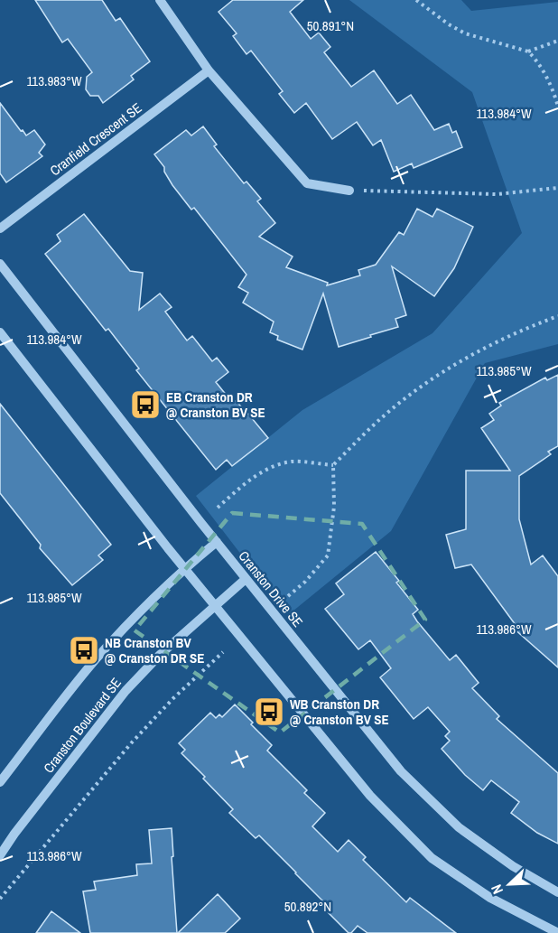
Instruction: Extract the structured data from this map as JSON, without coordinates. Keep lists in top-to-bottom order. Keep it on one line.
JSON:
{"streets":{"street":["Cranfield Crescent SE","Cranston Drive SE","Cranston Boulevard SE"]},"crossings":[["Cranston Drive SE","Cranston Boulevard SE"]],"places":{"bus stop":["EB Cranston DR @ Cranston BV SE","NB Cranston BV @ Cranston DR SE","WB Cranston DR @ Cranston BV SE"]},"north":"bottom left","coordinates":["50.891°N","113.983°W","113.984°W","113.985°W","113.986°W","50.892°N"]}
